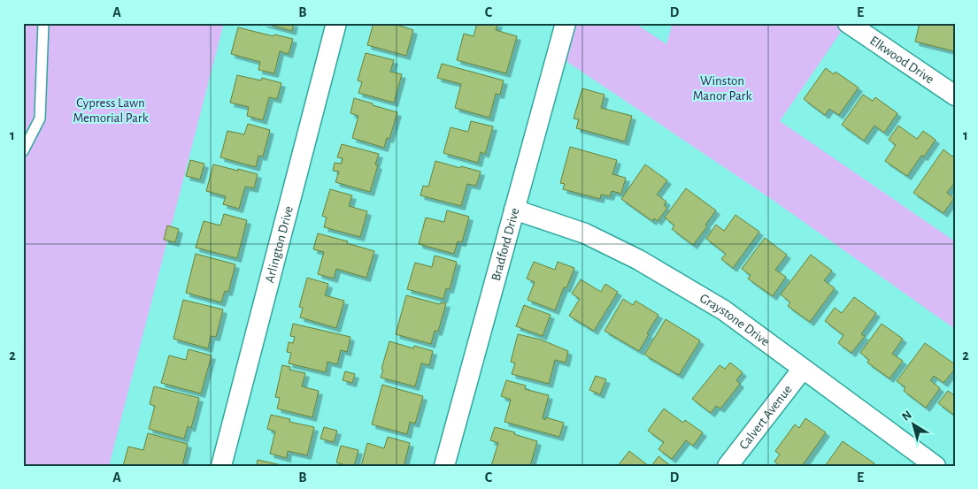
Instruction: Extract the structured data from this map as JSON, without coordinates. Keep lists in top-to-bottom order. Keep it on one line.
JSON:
{"streets":{"street":["Elkwood Drive","Arlington Drive","Bradford Drive","Graystone Drive","Calvert Avenue"]},"crossings":[["Bradford Drive","Graystone Drive"],["Graystone Drive","Calvert Avenue"]],"parks":["Winston Manor Park","Cypress Lawn Memorial Park"],"north":"top left","grid":{"columns":["A","B","C","D","E"],"rows":["1","2"]}}
